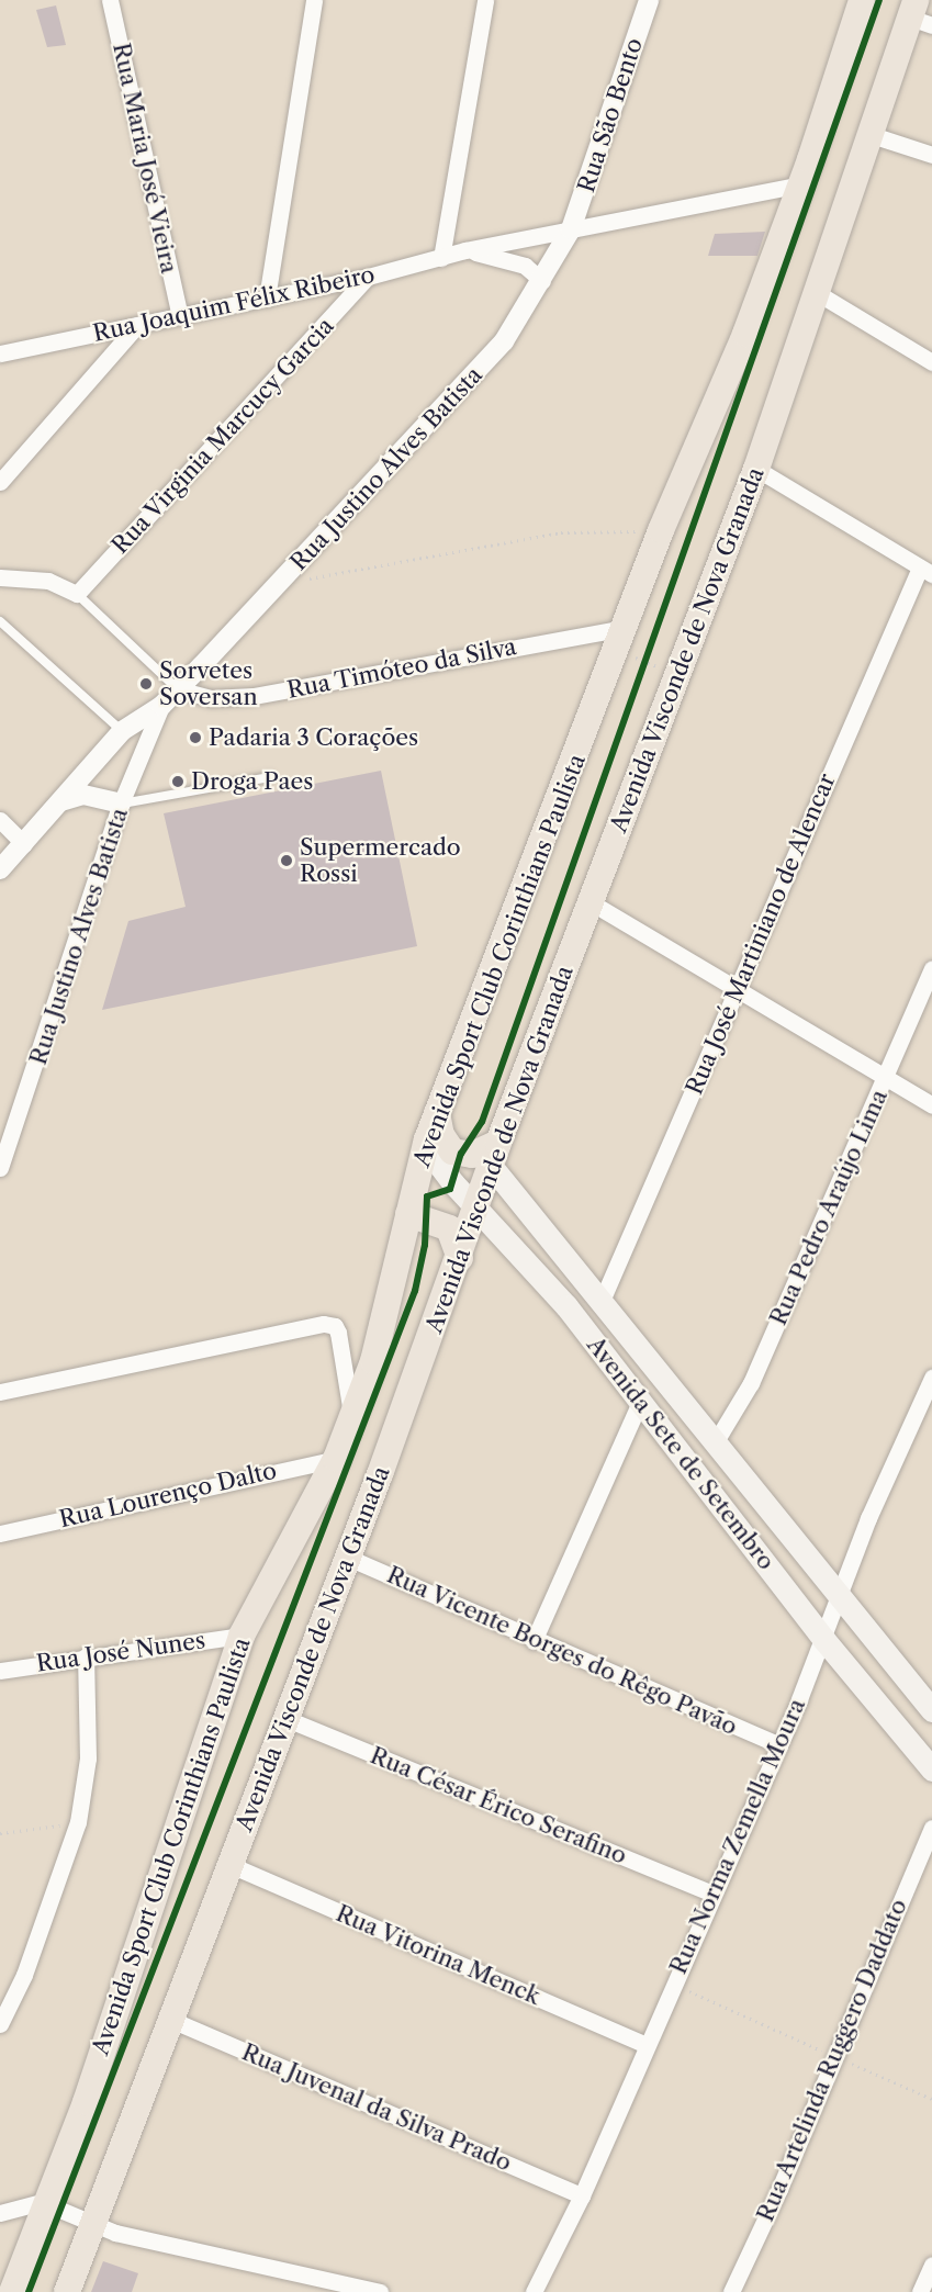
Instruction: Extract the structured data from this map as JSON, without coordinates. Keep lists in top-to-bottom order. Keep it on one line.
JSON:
{"streets":{"main road":["Avenida Visconde de Nova Granada","Avenida Sport Club Corinthians Paulista","Avenida Sete de Setembro"],"street":["Rua São Bento","Rua Maria José Vieira","Rua Joaquim Félix Ribeiro","Rua Virginia Marcucy Garcia","Rua Justino Alves Batista","Rua Timóteo da Silva","Rua José Martiniano de Alencar","Rua Pedro Araújo Lima","Rua Lourenço Dalto","Rua Vicente Borges do Rêgo Pavão","Rua José Nunes","Rua César Érico Serafino","Rua Norma Zemella Moura","Rua Vitorina Menck","Rua Artelinda Ruggero Daddato","Rua Juvenal da Silva Prado"]},"crossings":[["Rua São Bento","Rua Joaquim Félix Ribeiro"],["Rua São Bento","Rua Justino Alves Batista"],["Rua Maria José Vieira","Rua Joaquim Félix Ribeiro"],["Rua Joaquim Félix Ribeiro","Rua Virginia Marcucy Garcia"],["Rua Joaquim Félix Ribeiro","Rua Justino Alves Batista"],["Rua Joaquim Félix Ribeiro","Avenida Sport Club Corinthians Paulista"],["Rua Justino Alves Batista","Rua Timóteo da Silva"],["Avenida Visconde de Nova Granada","Avenida Sete de Setembro"],["Avenida Visconde de Nova Granada","Rua Vicente Borges do Rêgo Pavão"],["Avenida Visconde de Nova Granada","Rua César Érico Serafino"],["Avenida Visconde de Nova Granada","Rua Vitorina Menck"],["Avenida Visconde de Nova Granada","Rua Juvenal da Silva Prado"],["Rua Timóteo da Silva","Avenida Sport Club Corinthians Paulista"],["Rua José Martiniano de Alencar","Avenida Sete de Setembro"],["Avenida Sport Club Corinthians Paulista","Avenida Sete de Setembro"],["Avenida Sport Club Corinthians Paulista","Rua Lourenço Dalto"],["Avenida Sport Club Corinthians Paulista","Rua José Nunes"],["Rua Pedro Araújo Lima","Avenida Sete de Setembro"],["Avenida Sete de Setembro","Rua Norma Zemella Moura"],["Rua Vicente Borges do Rêgo Pavão","Rua Norma Zemella Moura"],["Rua César Érico Serafino","Rua Norma Zemella Moura"],["Rua Norma Zemella Moura","Rua Vitorina Menck"],["Rua Norma Zemella Moura","Rua Juvenal da Silva Prado"]],"places":["Sorvetes Soversan","Padaria 3 Corações","Droga Paes","Supermercado Rossi"]}
